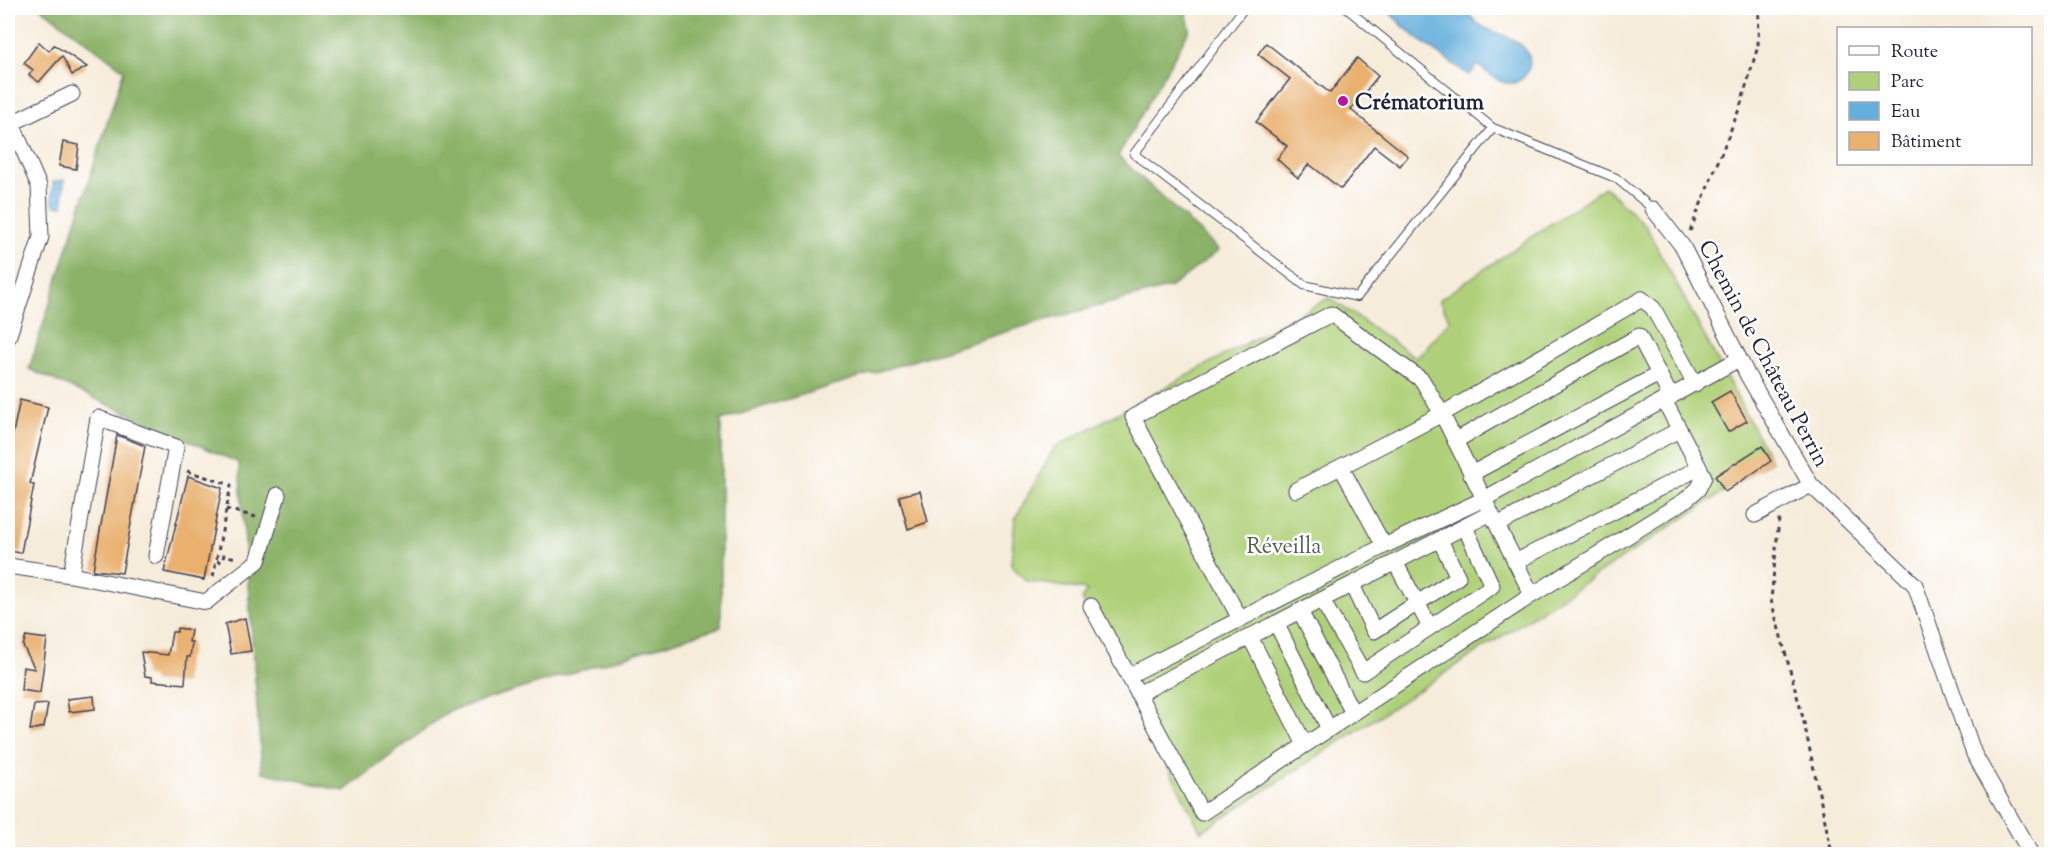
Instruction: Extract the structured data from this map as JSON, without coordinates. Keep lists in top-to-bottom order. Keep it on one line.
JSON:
{"streets":{"street":["Chemin de Château Perrin"]},"parks":["Réveilla"],"places":["Crématorium"],"legend":["Route","Parc","Eau","Bâtiment"]}
